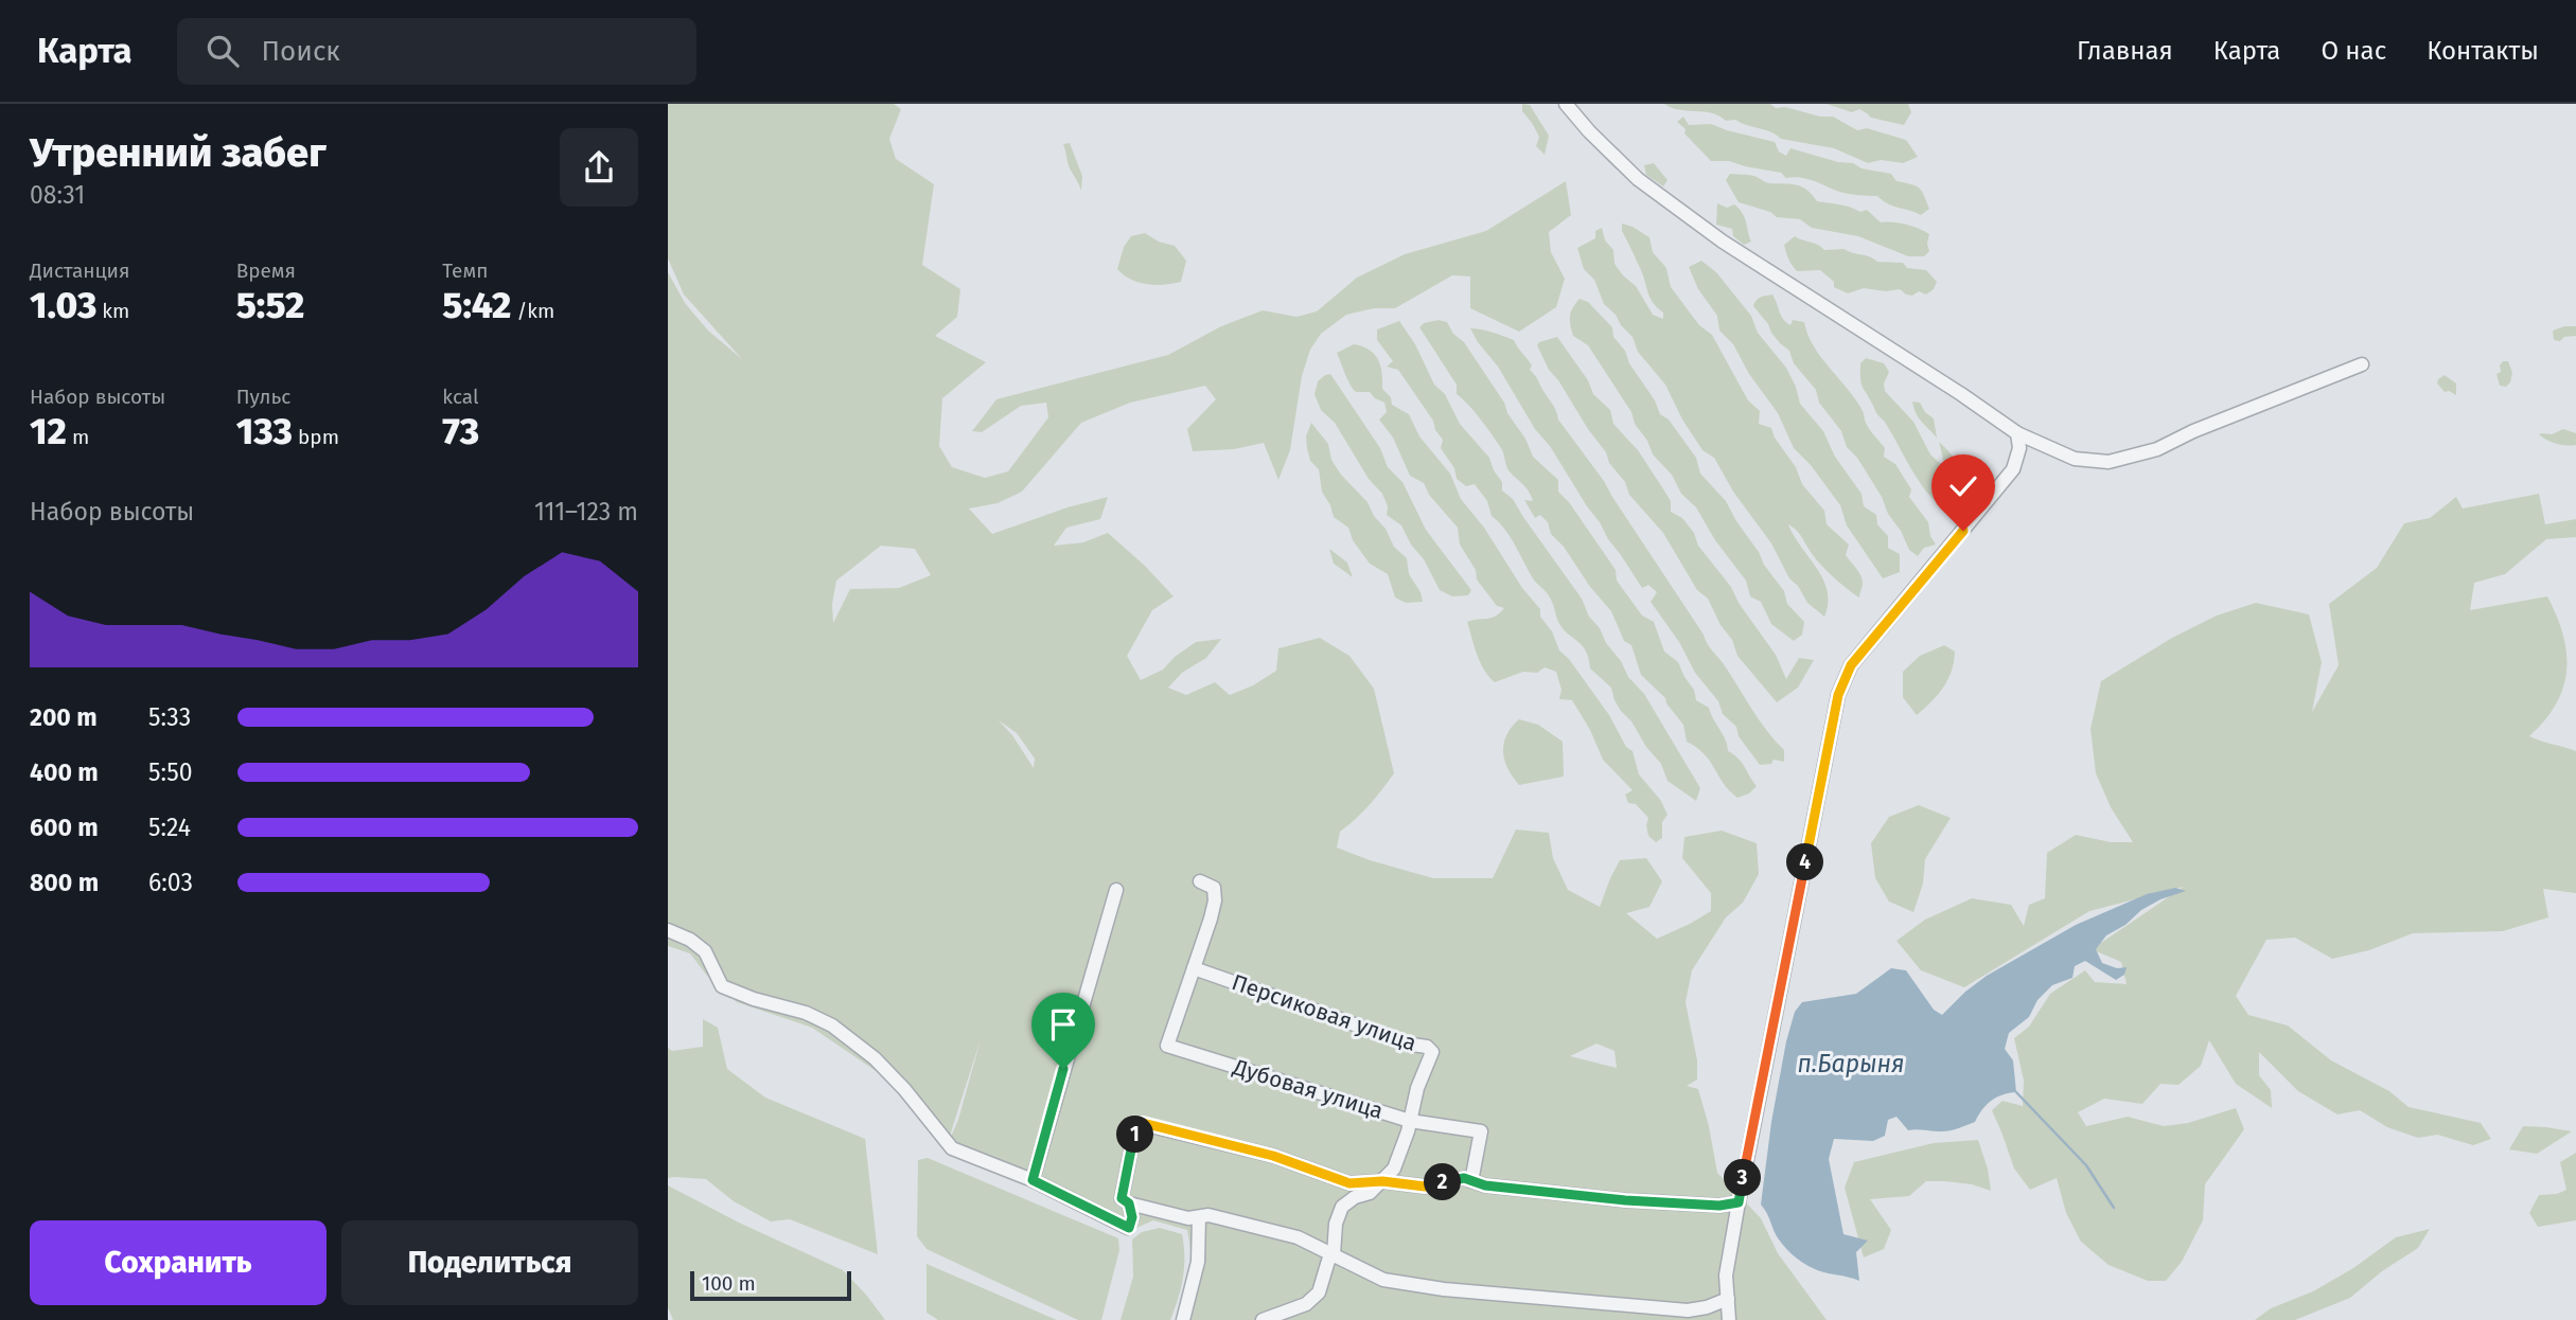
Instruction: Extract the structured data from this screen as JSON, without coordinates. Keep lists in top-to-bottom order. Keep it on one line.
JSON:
{"streets":{"street":["Персиковая улица","Дубовая улица"]},"crossings":[["Персиковая улица","Дубовая улица"]],"water":["п.Барыня"],"scale_bar":"100 m","page":{"header":"Карта","search":"Поиск","nav":["Главная","Карта","О нас","Контакты"],"heading":["Утренний забег","08:31"],"stats":[["Дистанция","1.03 km"],["Время","5:52"],["Темп","5:42 /km"],["Набор высоты","12 m"],["Пульс","133 bpm"],["kcal","73"]],"chart":["Набор высоты","111–123 m"],"list":[{"name":"200 m","note":"5:33"},{"name":"400 m","note":"5:50"},{"name":"600 m","note":"5:24"},{"name":"800 m","note":"6:03"}],"pins":["4","1","3","2"],"buttons":["Сохранить","Поделиться"],"scale":"100 m"}}
